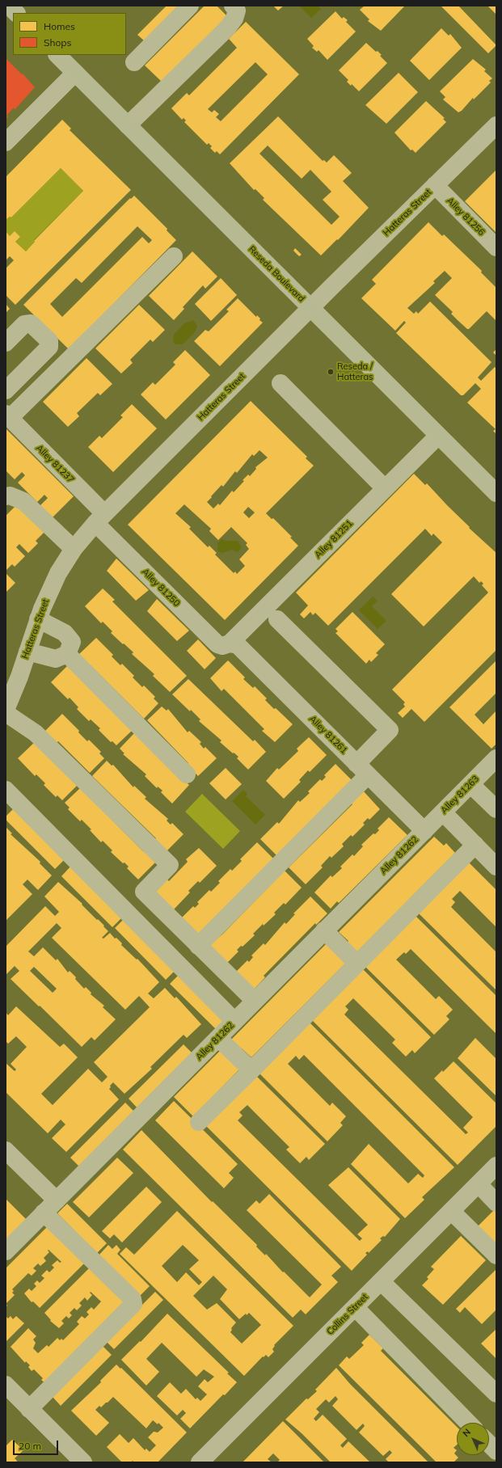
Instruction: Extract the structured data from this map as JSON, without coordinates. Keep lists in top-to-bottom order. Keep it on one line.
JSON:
{"streets":{"main road":["Reseda Boulevard"],"street":["Hatteras Street","Alley 81256","Alley 81237","Alley 81251","Alley 81250","Alley 81261","Alley 81263","Alley 81262","Collins Street"]},"crossings":[["Hatteras Street","Alley 81256"],["Hatteras Street","Reseda Boulevard"],["Hatteras Street","Alley 81237"],["Hatteras Street","Alley 81250"],["Reseda Boulevard","Alley 81251"],["Alley 81237","Alley 81250"],["Alley 81251","Alley 81250"],["Alley 81251","Alley 81261"],["Alley 81250","Alley 81261"],["Alley 81261","Alley 81263"],["Alley 81261","Alley 81262"],["Alley 81263","Alley 81262"]],"places":["Reseda / Hatteras"],"legend":["Homes","Shops"],"scale_bar":"20 m","north":"top left"}
